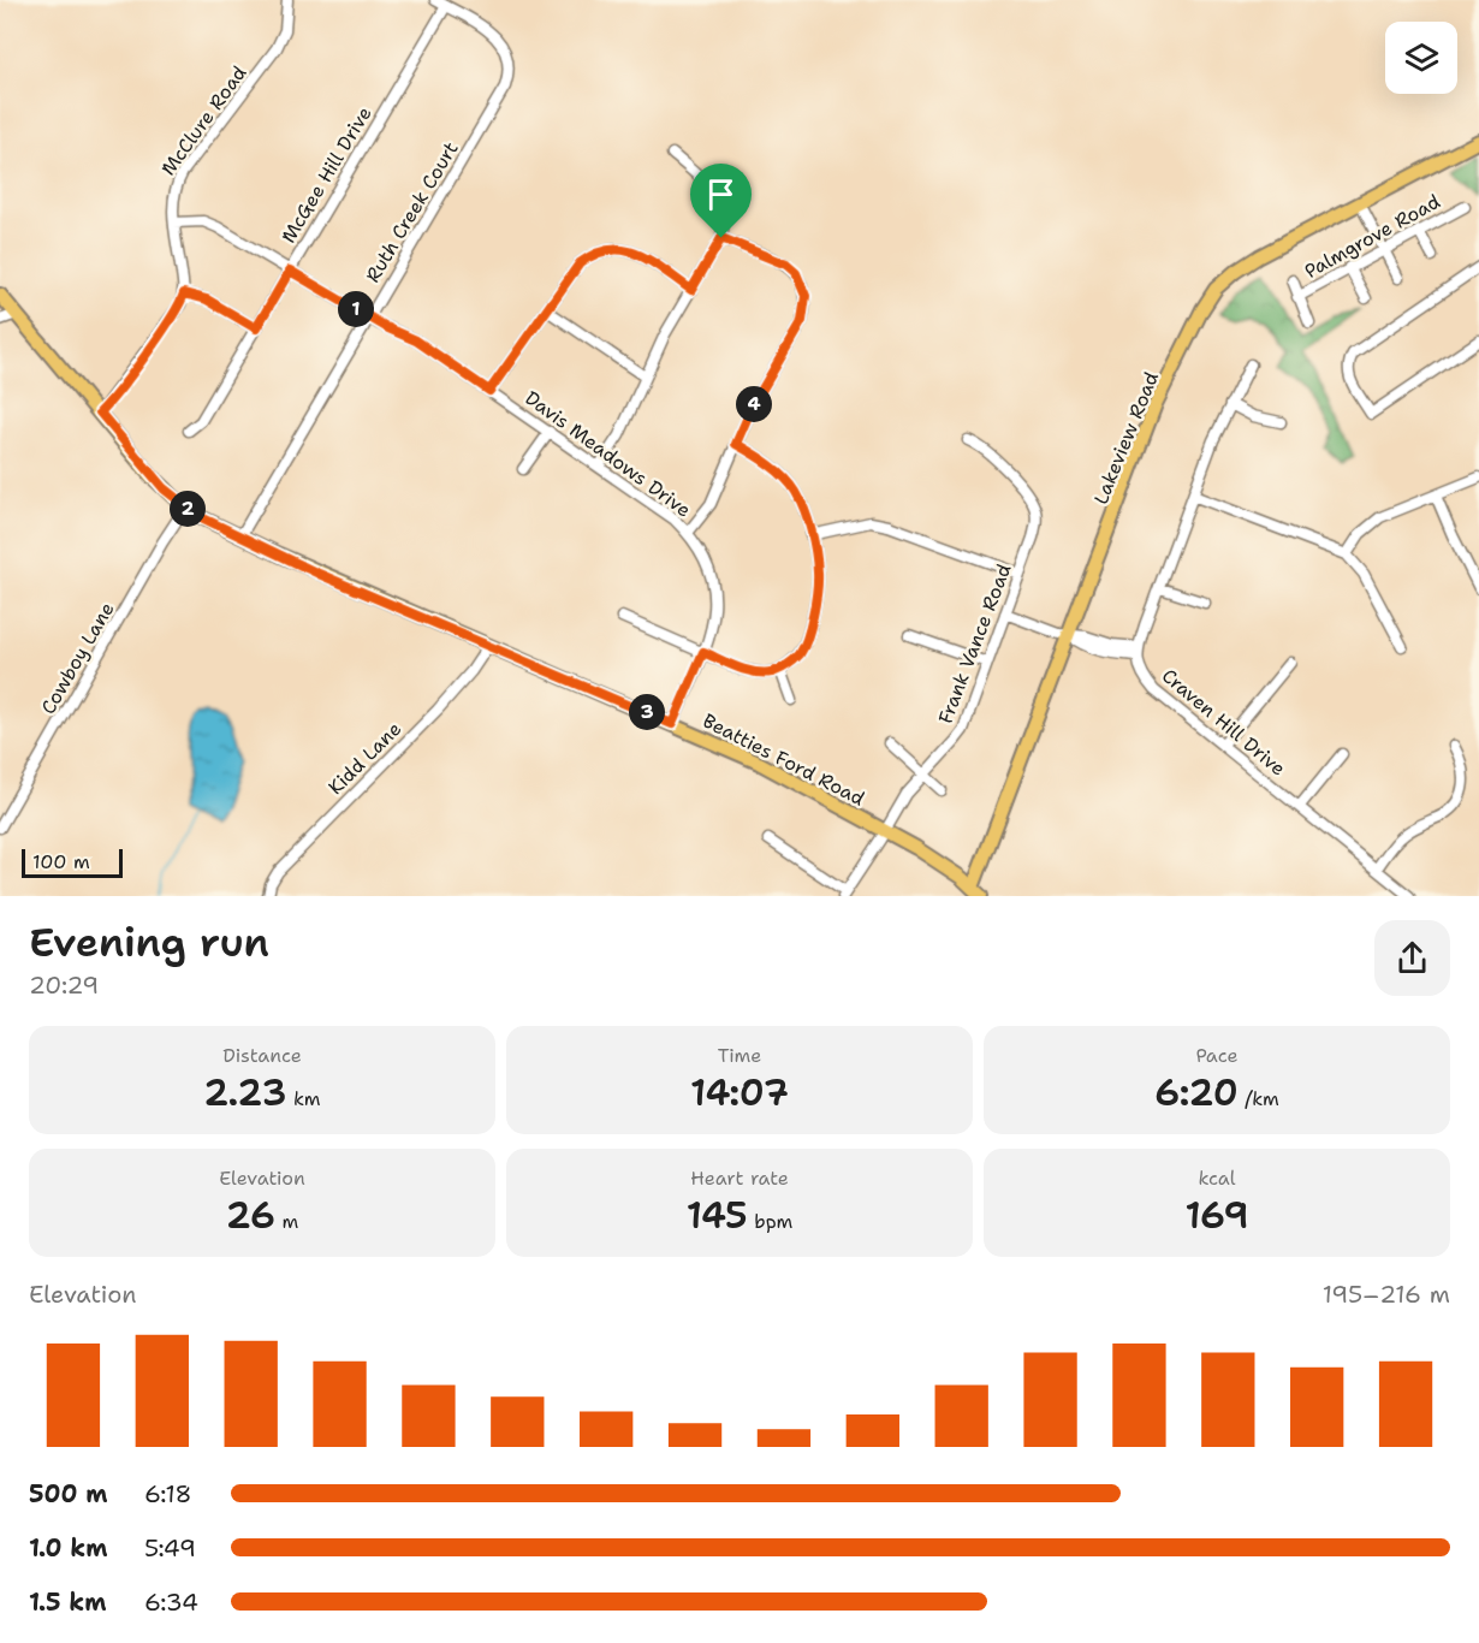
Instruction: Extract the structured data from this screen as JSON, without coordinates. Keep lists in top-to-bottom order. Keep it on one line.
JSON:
{"streets":{"main road":["Lakeview Road","Beatties Ford Road"],"street":["McClure Road","McGee Hill Drive","Ruth Creek Court","Palmgrove Road","Davis Meadows Drive","Frank Vance Road","Cowboy Lane","Craven Hill Drive","Kidd Lane"]},"crossings":[["McClure Road","Davis Meadows Drive"],["McGee Hill Drive","Ruth Creek Court"],["McGee Hill Drive","Davis Meadows Drive"],["Ruth Creek Court","Davis Meadows Drive"],["Ruth Creek Court","Beatties Ford Road"],["Lakeview Road","Beatties Ford Road"],["Davis Meadows Drive","Beatties Ford Road"],["Frank Vance Road","Beatties Ford Road"],["Cowboy Lane","Beatties Ford Road"],["Kidd Lane","Beatties Ford Road"]],"scale_bar":"100 m","page":{"pins":["1","4","2","3"],"scale":"100 m","heading":["Evening run","20:29"],"stats":[["Distance","2.23 km"],["Time","14:07"],["Pace","6:20 /km"],["Elevation","26 m"],["Heart rate","145 bpm"],["kcal","169"]],"chart":["Elevation","195–216 m"],"list":[{"name":"500 m","note":"6:18"},{"name":"1.0 km","note":"5:49"},{"name":"1.5 km","note":"6:34"}]}}
